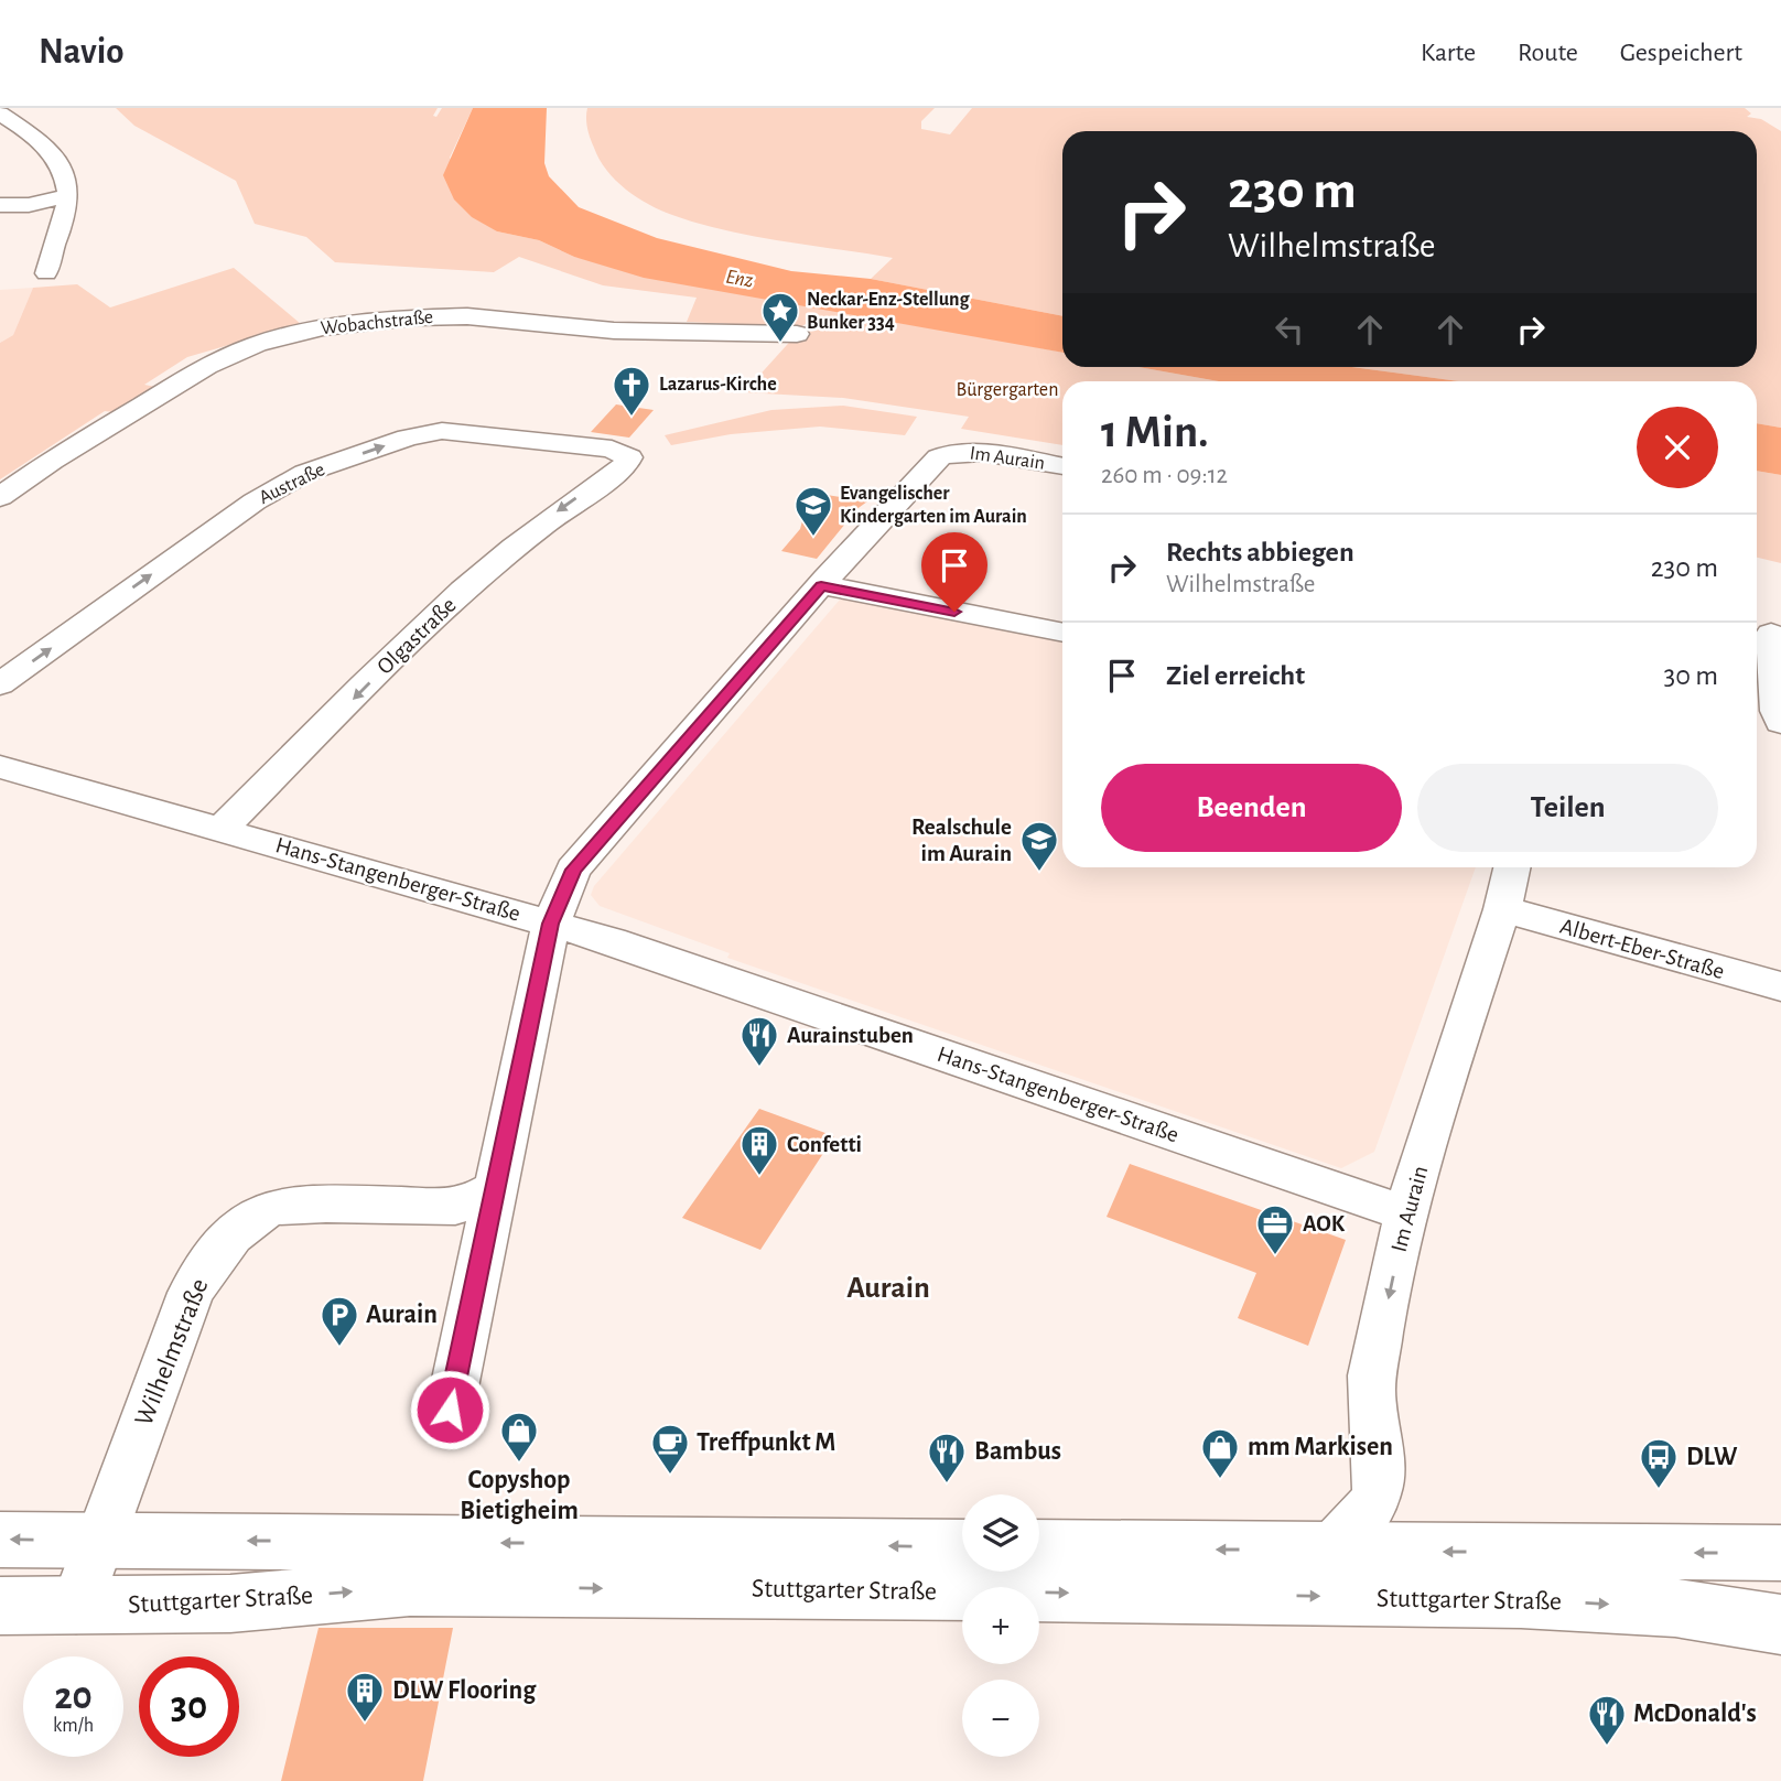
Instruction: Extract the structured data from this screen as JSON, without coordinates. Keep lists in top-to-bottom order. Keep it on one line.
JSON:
{"streets":{"main road":["Stuttgarter Straße"],"street":["Wobachstraße","Im Aurain","Austraße","Olgastraße","Hans-Stangenberger-Straße","Albert-Eber-Straße","Wilhelmstraße"]},"crossings":[["Im Aurain","Hans-Stangenberger-Straße"],["Im Aurain","Albert-Eber-Straße"],["Im Aurain","Stuttgarter Straße"],["Austraße","Olgastraße"],["Olgastraße","Hans-Stangenberger-Straße"],["Wilhelmstraße","Stuttgarter Straße"]],"one_way":["Austraße"],"districts":["Aurain"],"water":["Enz"],"parks":["Bürgergarten"],"places":{"place":["Neckar-Enz-Stellung Bunker 334"],"church":["Lazarus-Kirche"],"school or university":["Evangelischer Kindergarten im Aurain","Realschule im Aurain"],"restaurant":["Aurainstuben","Bambus","McDonald's"],"building":["Confetti","DLW Flooring"],"office":["AOK"],"parking":["Aurain"],"shop":["Copyshop Bietigheim","mm Markisen"],"cafe":["Treffpunkt M"],"bus stop":["DLW"]},"page":{"header":"Navio","nav":["Karte","Route","Gespeichert"],"turn":["230 m","Wilhelmstraße"],"heading":["1 Min.","260 m · 09:12"],"list":[{"name":"Rechts abbiegen","note":"Wilhelmstraße","value":"230 m"},{"name":"Ziel erreicht","value":"30 m"}],"buttons":["Beenden","Teilen"],"map_buttons":["+","−"],"speed":"20 km/h","limit":"30"}}
